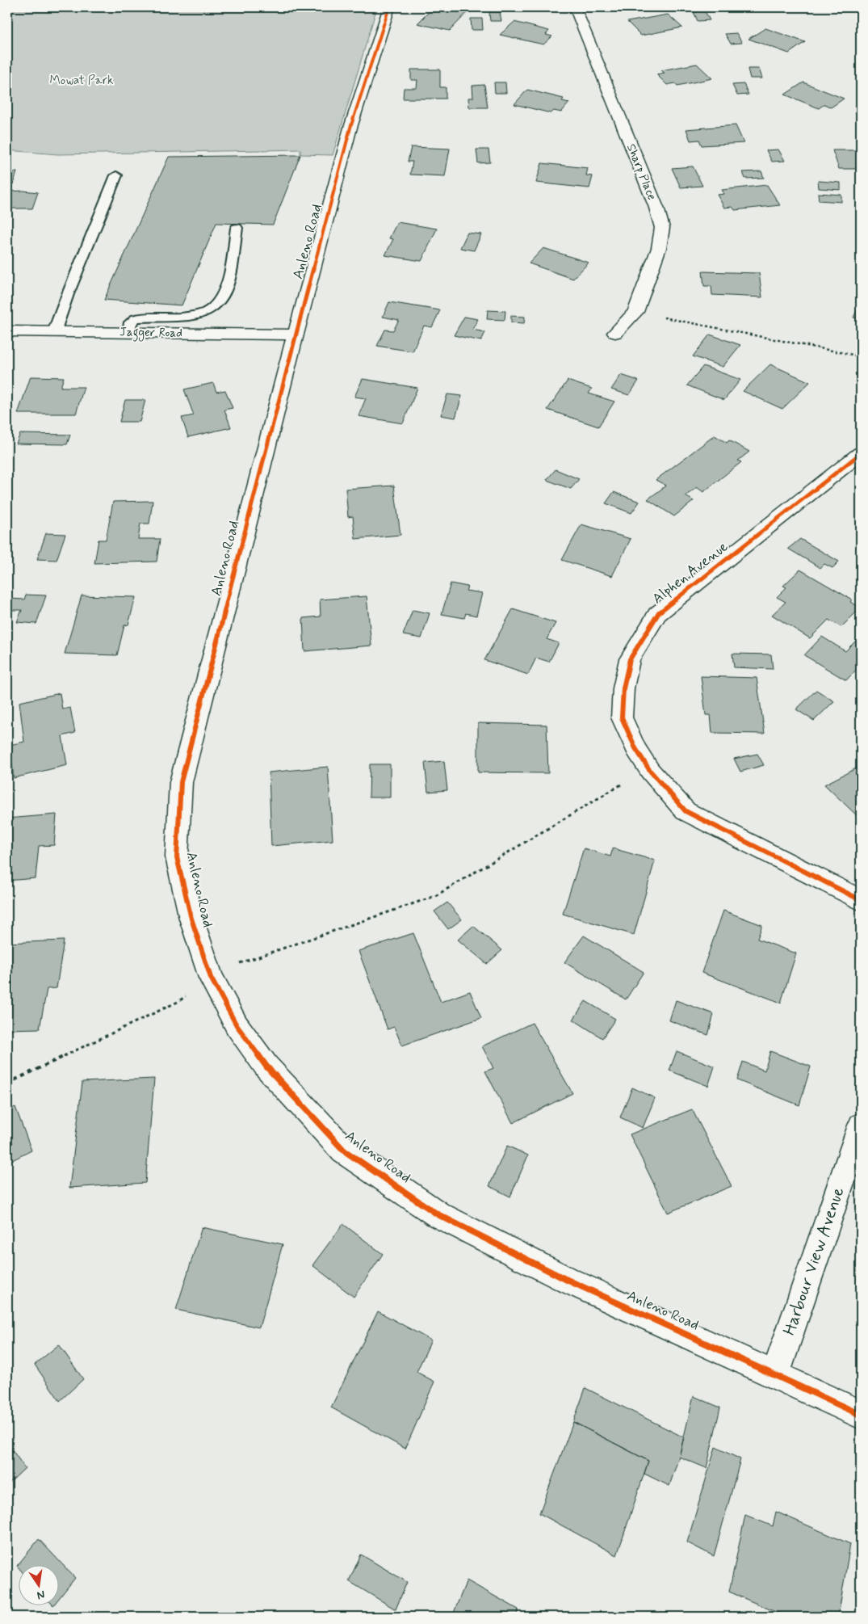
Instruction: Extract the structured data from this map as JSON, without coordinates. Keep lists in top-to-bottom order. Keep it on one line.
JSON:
{"streets":{"street":["Sharp Place","Anleno Road","Jagger Road","Alphen Avenue","Harbour View Avenue"]},"crossings":[["Anleno Road","Jagger Road"],["Anleno Road","Harbour View Avenue"]],"parks":["Mowat Park"],"north":"bottom"}
